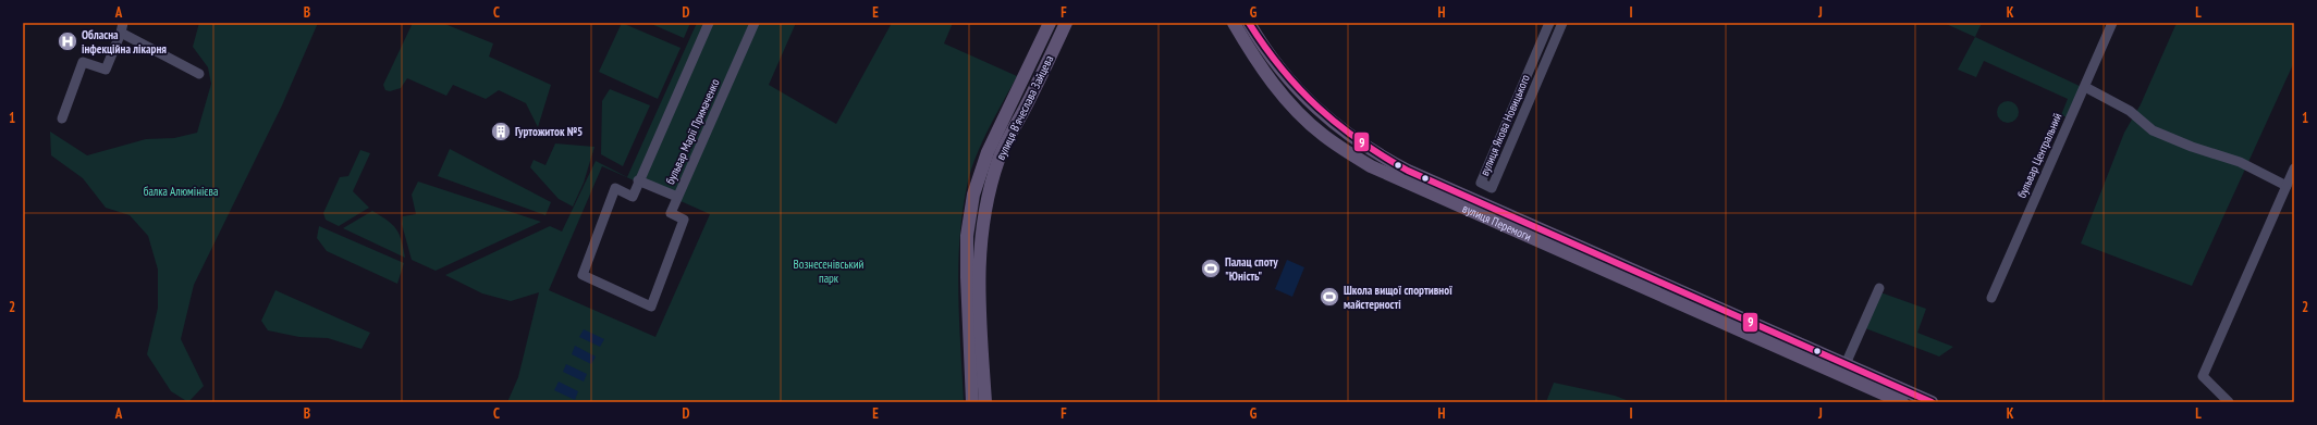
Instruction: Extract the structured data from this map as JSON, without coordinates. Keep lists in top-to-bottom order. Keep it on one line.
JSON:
{"streets":{"main road":["вулиця Вʼячеслава Зайцева","вулиця Перемоги"],"street":["вулиця Якова Новицького","бульвар Марії Примаченко","бульвар Центральний"]},"parks":["балка Алюмінієва","Вознесенівський парк"],"places":{"hospital":["Обласна інфекційна лікарня"],"building":["Гуртожиток №5"],"sports":["Палац споту \"Юність\"","Школа вищої спортивної майстерності"]},"lines":["transit line 9"],"grid":{"columns":["A","B","C","D","E","F","G","H","I","J","K","L"],"rows":["1","2"]}}
